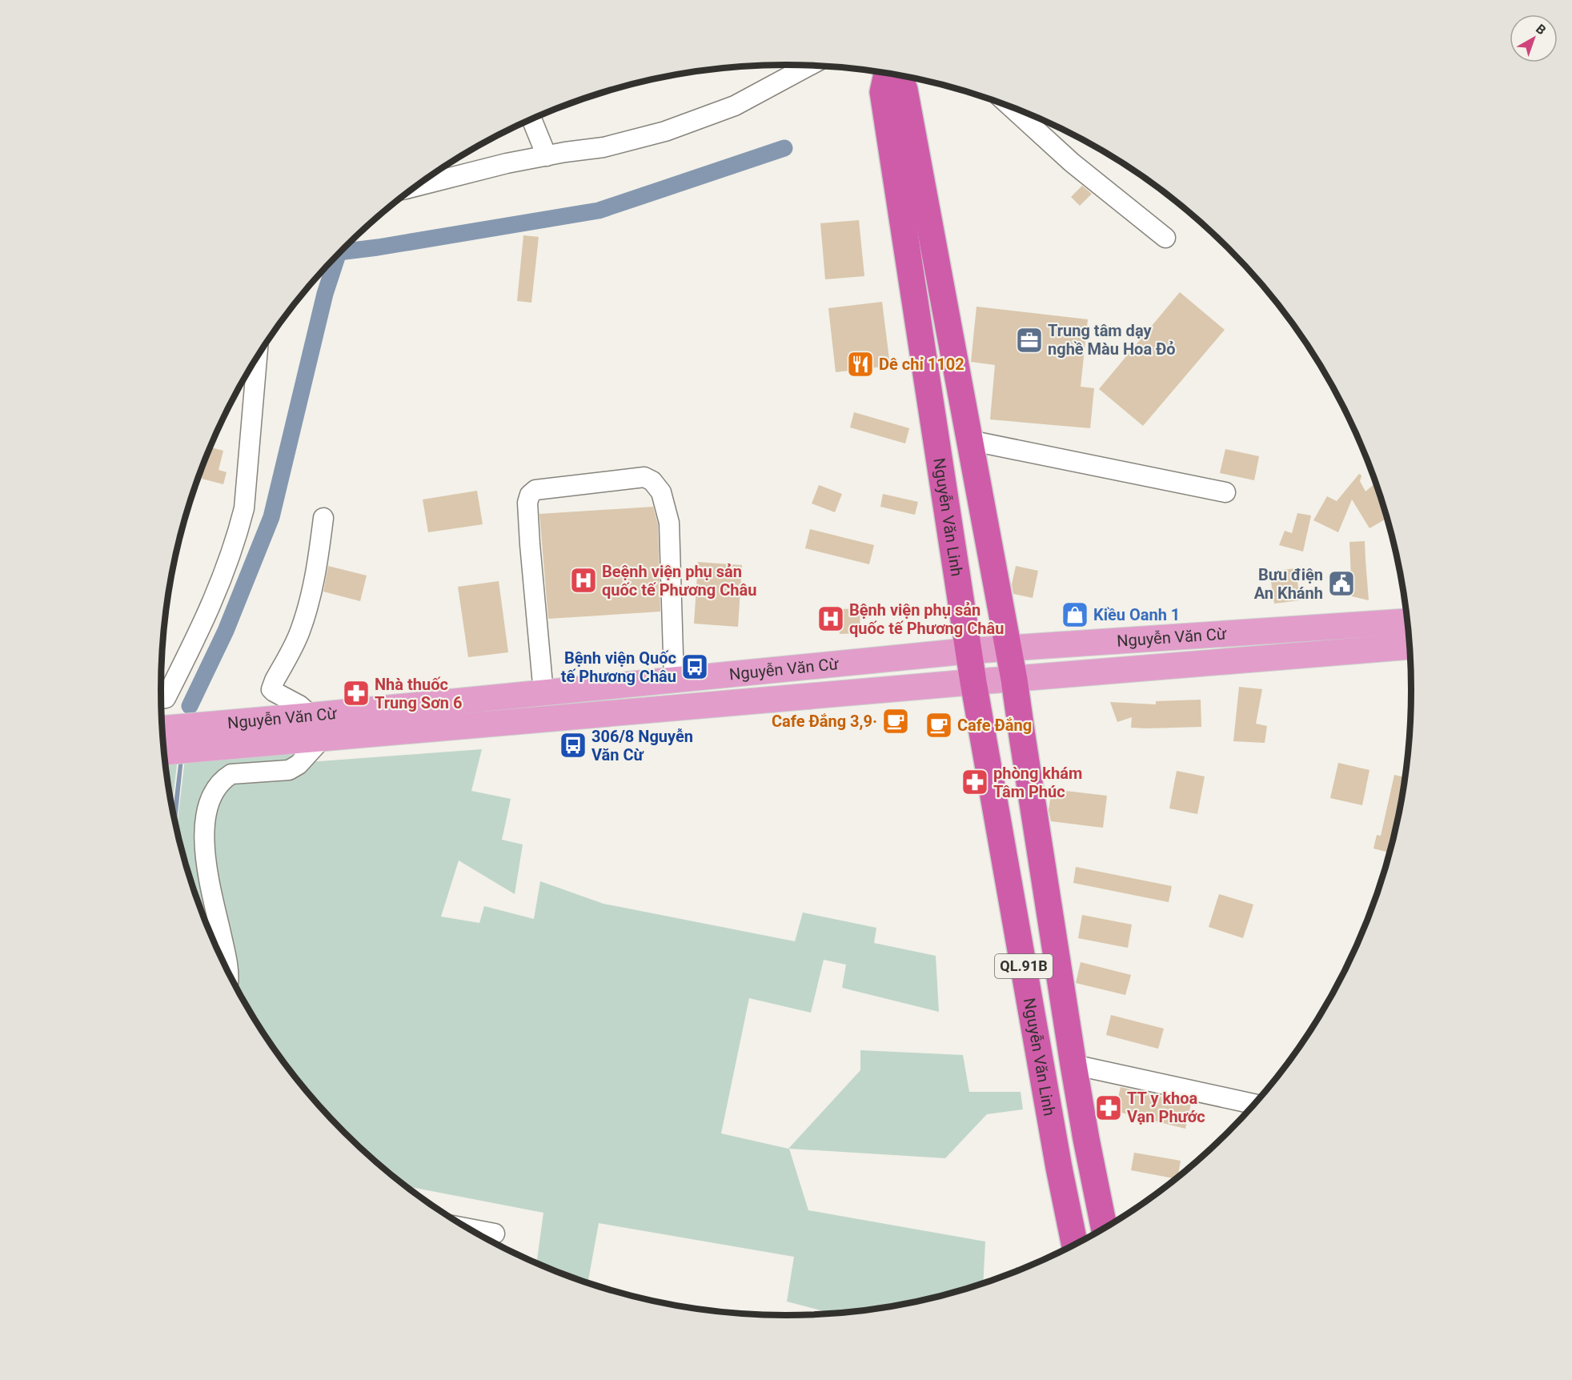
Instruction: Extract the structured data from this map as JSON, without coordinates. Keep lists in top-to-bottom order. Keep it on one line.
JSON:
{"streets":{"highway":["Nguyễn Văn Linh","QL.91B"],"main road":["Nguyễn Văn Cừ"]},"crossings":[["Nguyễn Văn Linh","Nguyễn Văn Cừ"]],"places":{"office":["Trung tâm dạy nghề Màu Hoa Đỏ"],"restaurant":["Dê chỉ 1102"],"hospital":["Beệnh viện phụ sản quốc tế Phương Châu","Bệnh viện phụ sản quốc tế Phương Châu"],"public building":["Bưu điện An Khánh"],"shop":["Kiều Oanh 1"],"bus stop":["Bệnh viện Quốc tế Phương Châu","306/8 Nguyễn Văn Cừ"],"pharmacy":["Nhà thuốc Trung Sơn 6","phòng khám Tâm Phúc","TT y khoa Vạn Phước"],"cafe":["Cafe Đắng 3,9·","Cafe Đắng"]},"north":"top right"}
